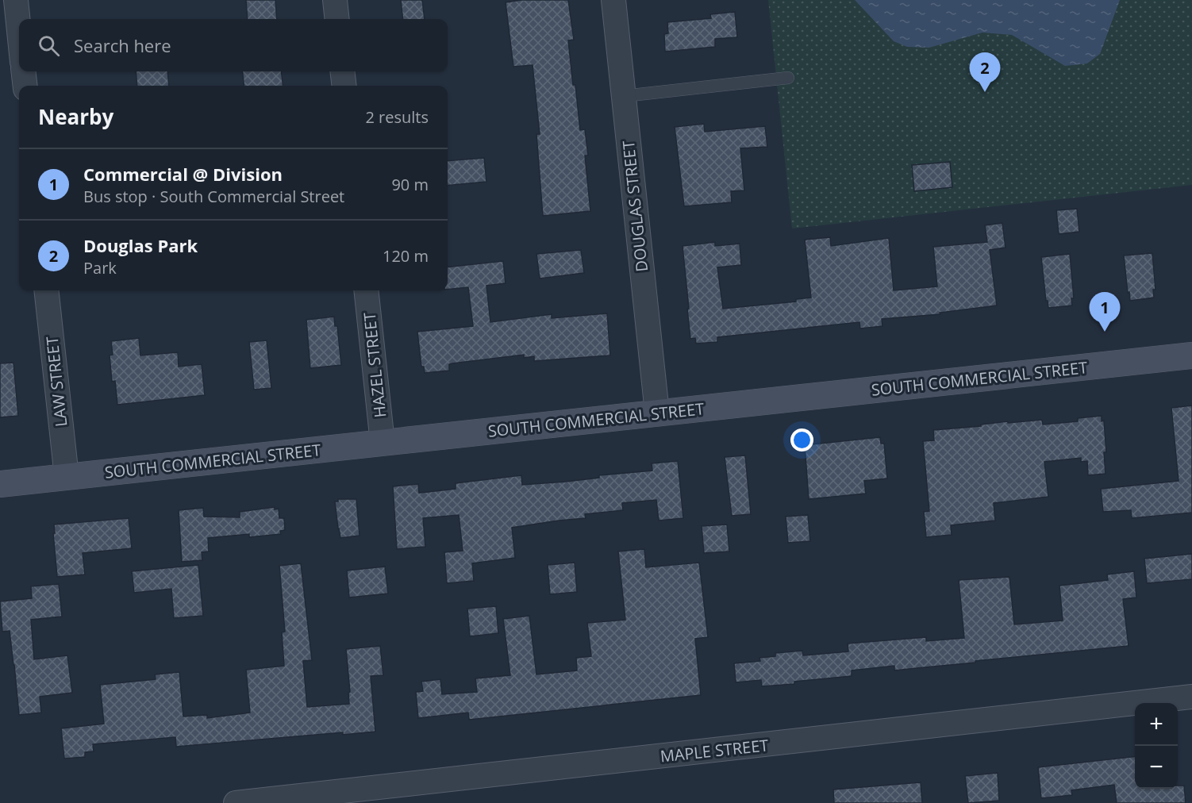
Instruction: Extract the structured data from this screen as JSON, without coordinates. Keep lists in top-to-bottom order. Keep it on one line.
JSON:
{"streets":{"main road":["SOUTH COMMERCIAL STREET"],"street":["DOUGLAS STREET","HAZEL STREET","LAW STREET","MAPLE STREET"]},"crossings":[["DOUGLAS STREET","SOUTH COMMERCIAL STREET"],["HAZEL STREET","SOUTH COMMERCIAL STREET"],["SOUTH COMMERCIAL STREET","LAW STREET"]],"page":{"search":"Search here","pins":["2","1"],"heading":["Nearby","2 results"],"list":[{"mark":"1","name":"Commercial @ Division","note":"Bus stop · South Commercial Street","value":"90 m"},{"mark":"2","name":"Douglas Park","note":"Park","value":"120 m"}],"map_buttons":["+","−"]}}
